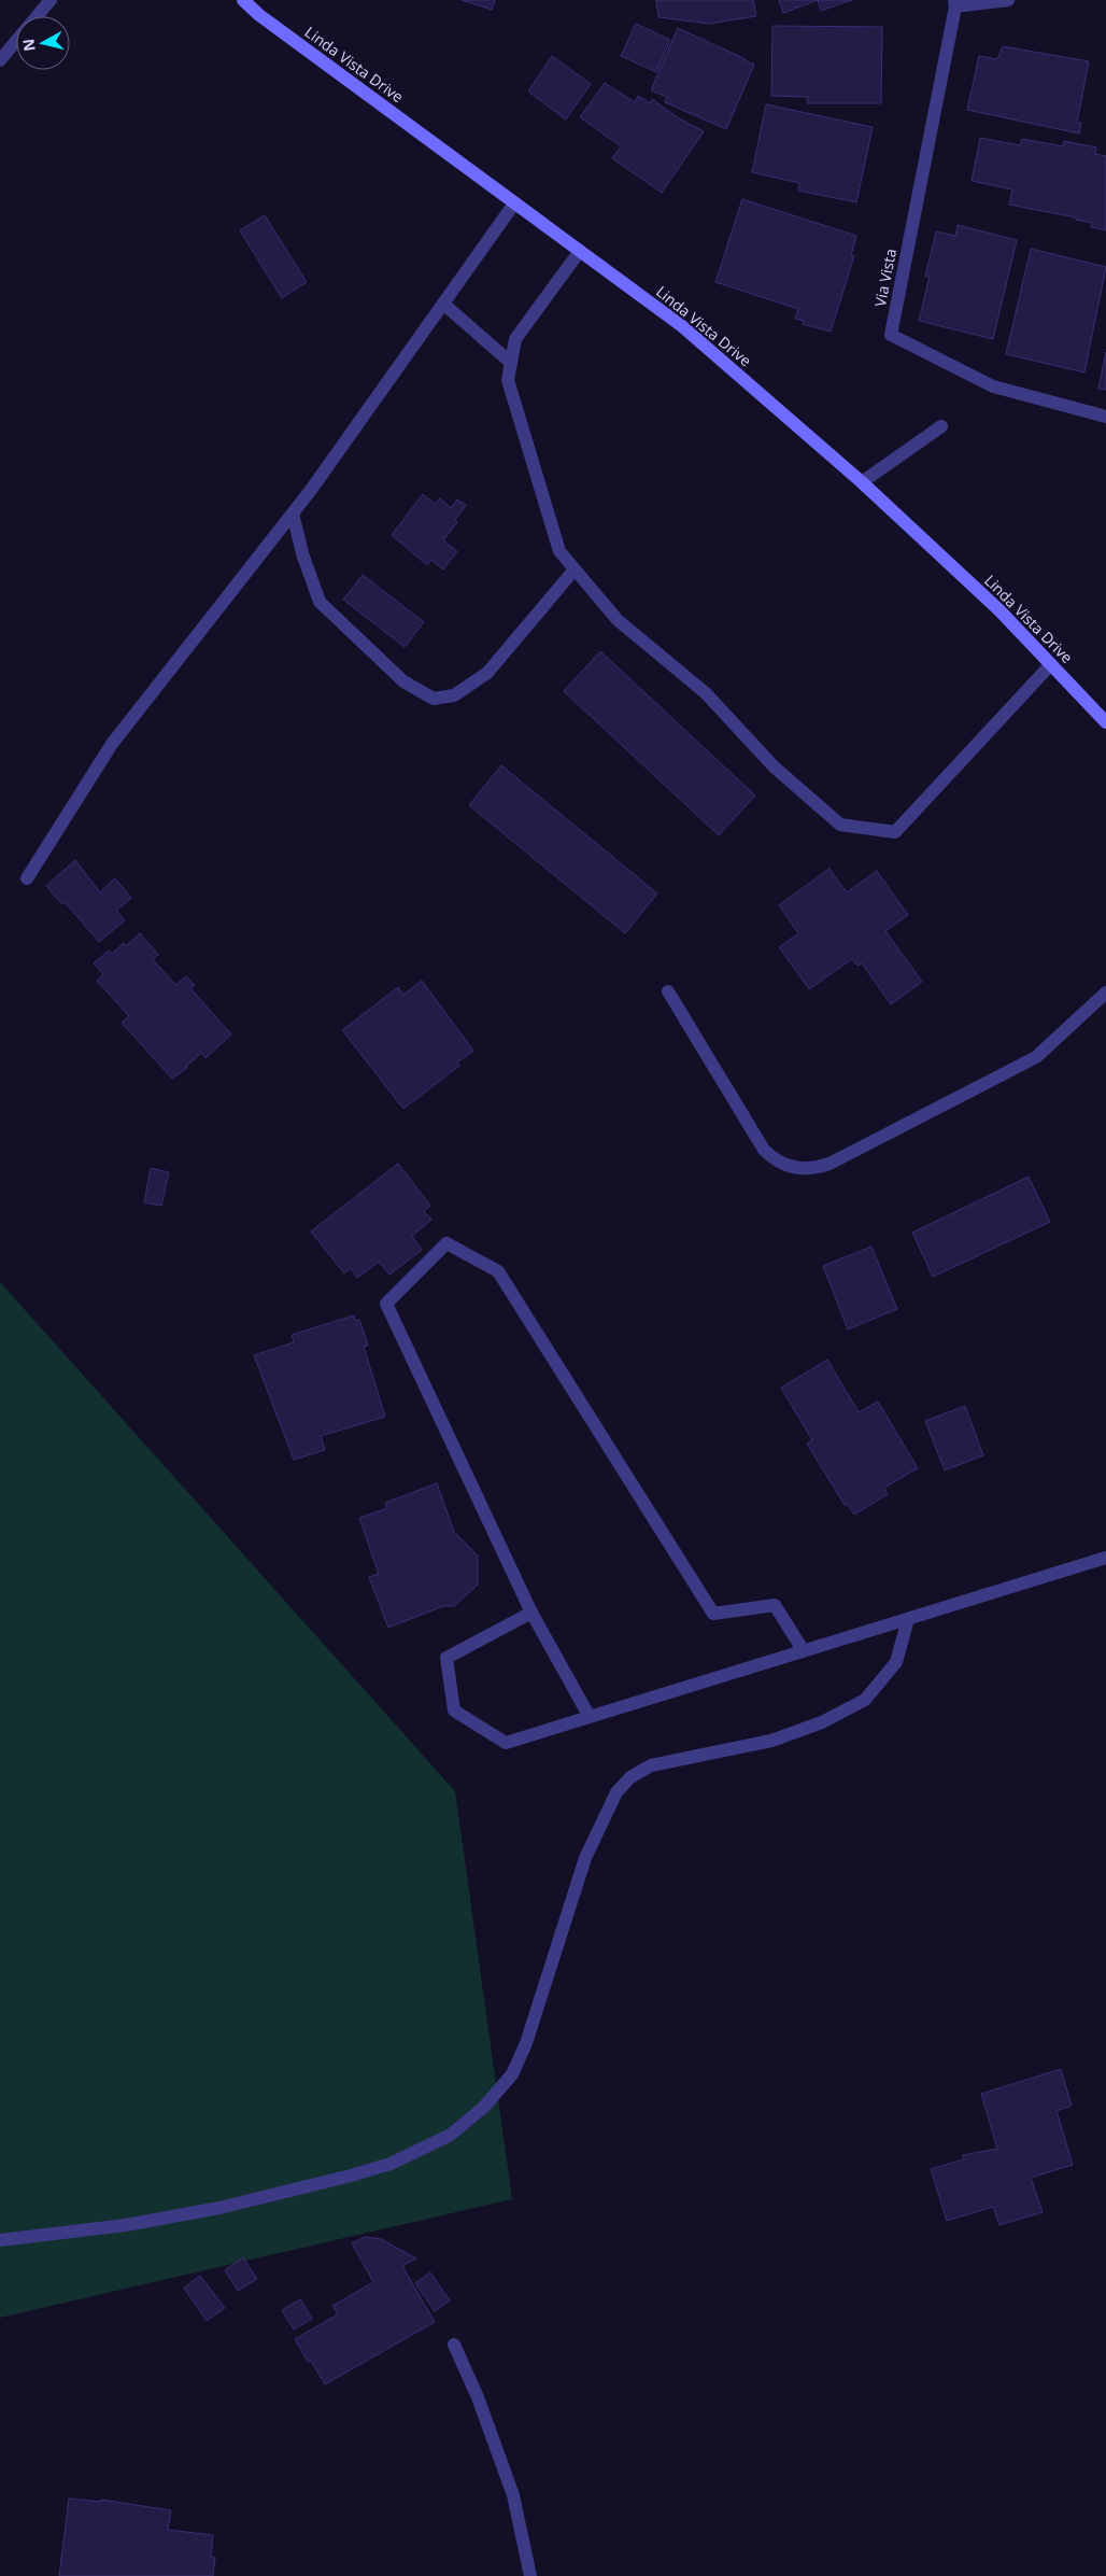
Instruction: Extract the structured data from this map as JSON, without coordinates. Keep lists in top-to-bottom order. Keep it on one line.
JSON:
{"streets":{"street":["Linda Vista Drive","Via Vista"]},"north":"left"}
